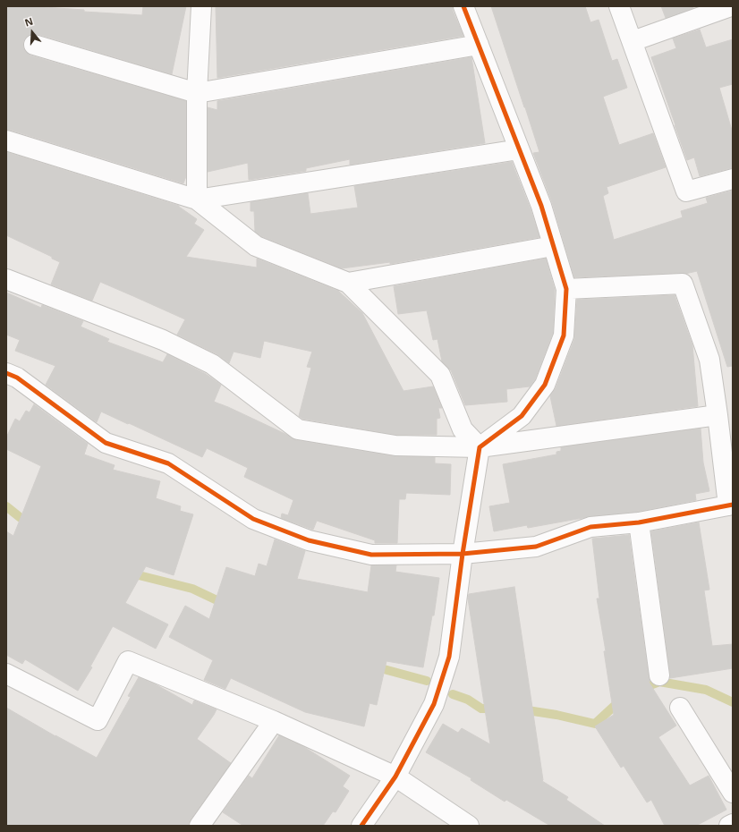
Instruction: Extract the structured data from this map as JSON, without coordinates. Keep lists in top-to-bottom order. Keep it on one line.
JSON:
{"north":"top"}
